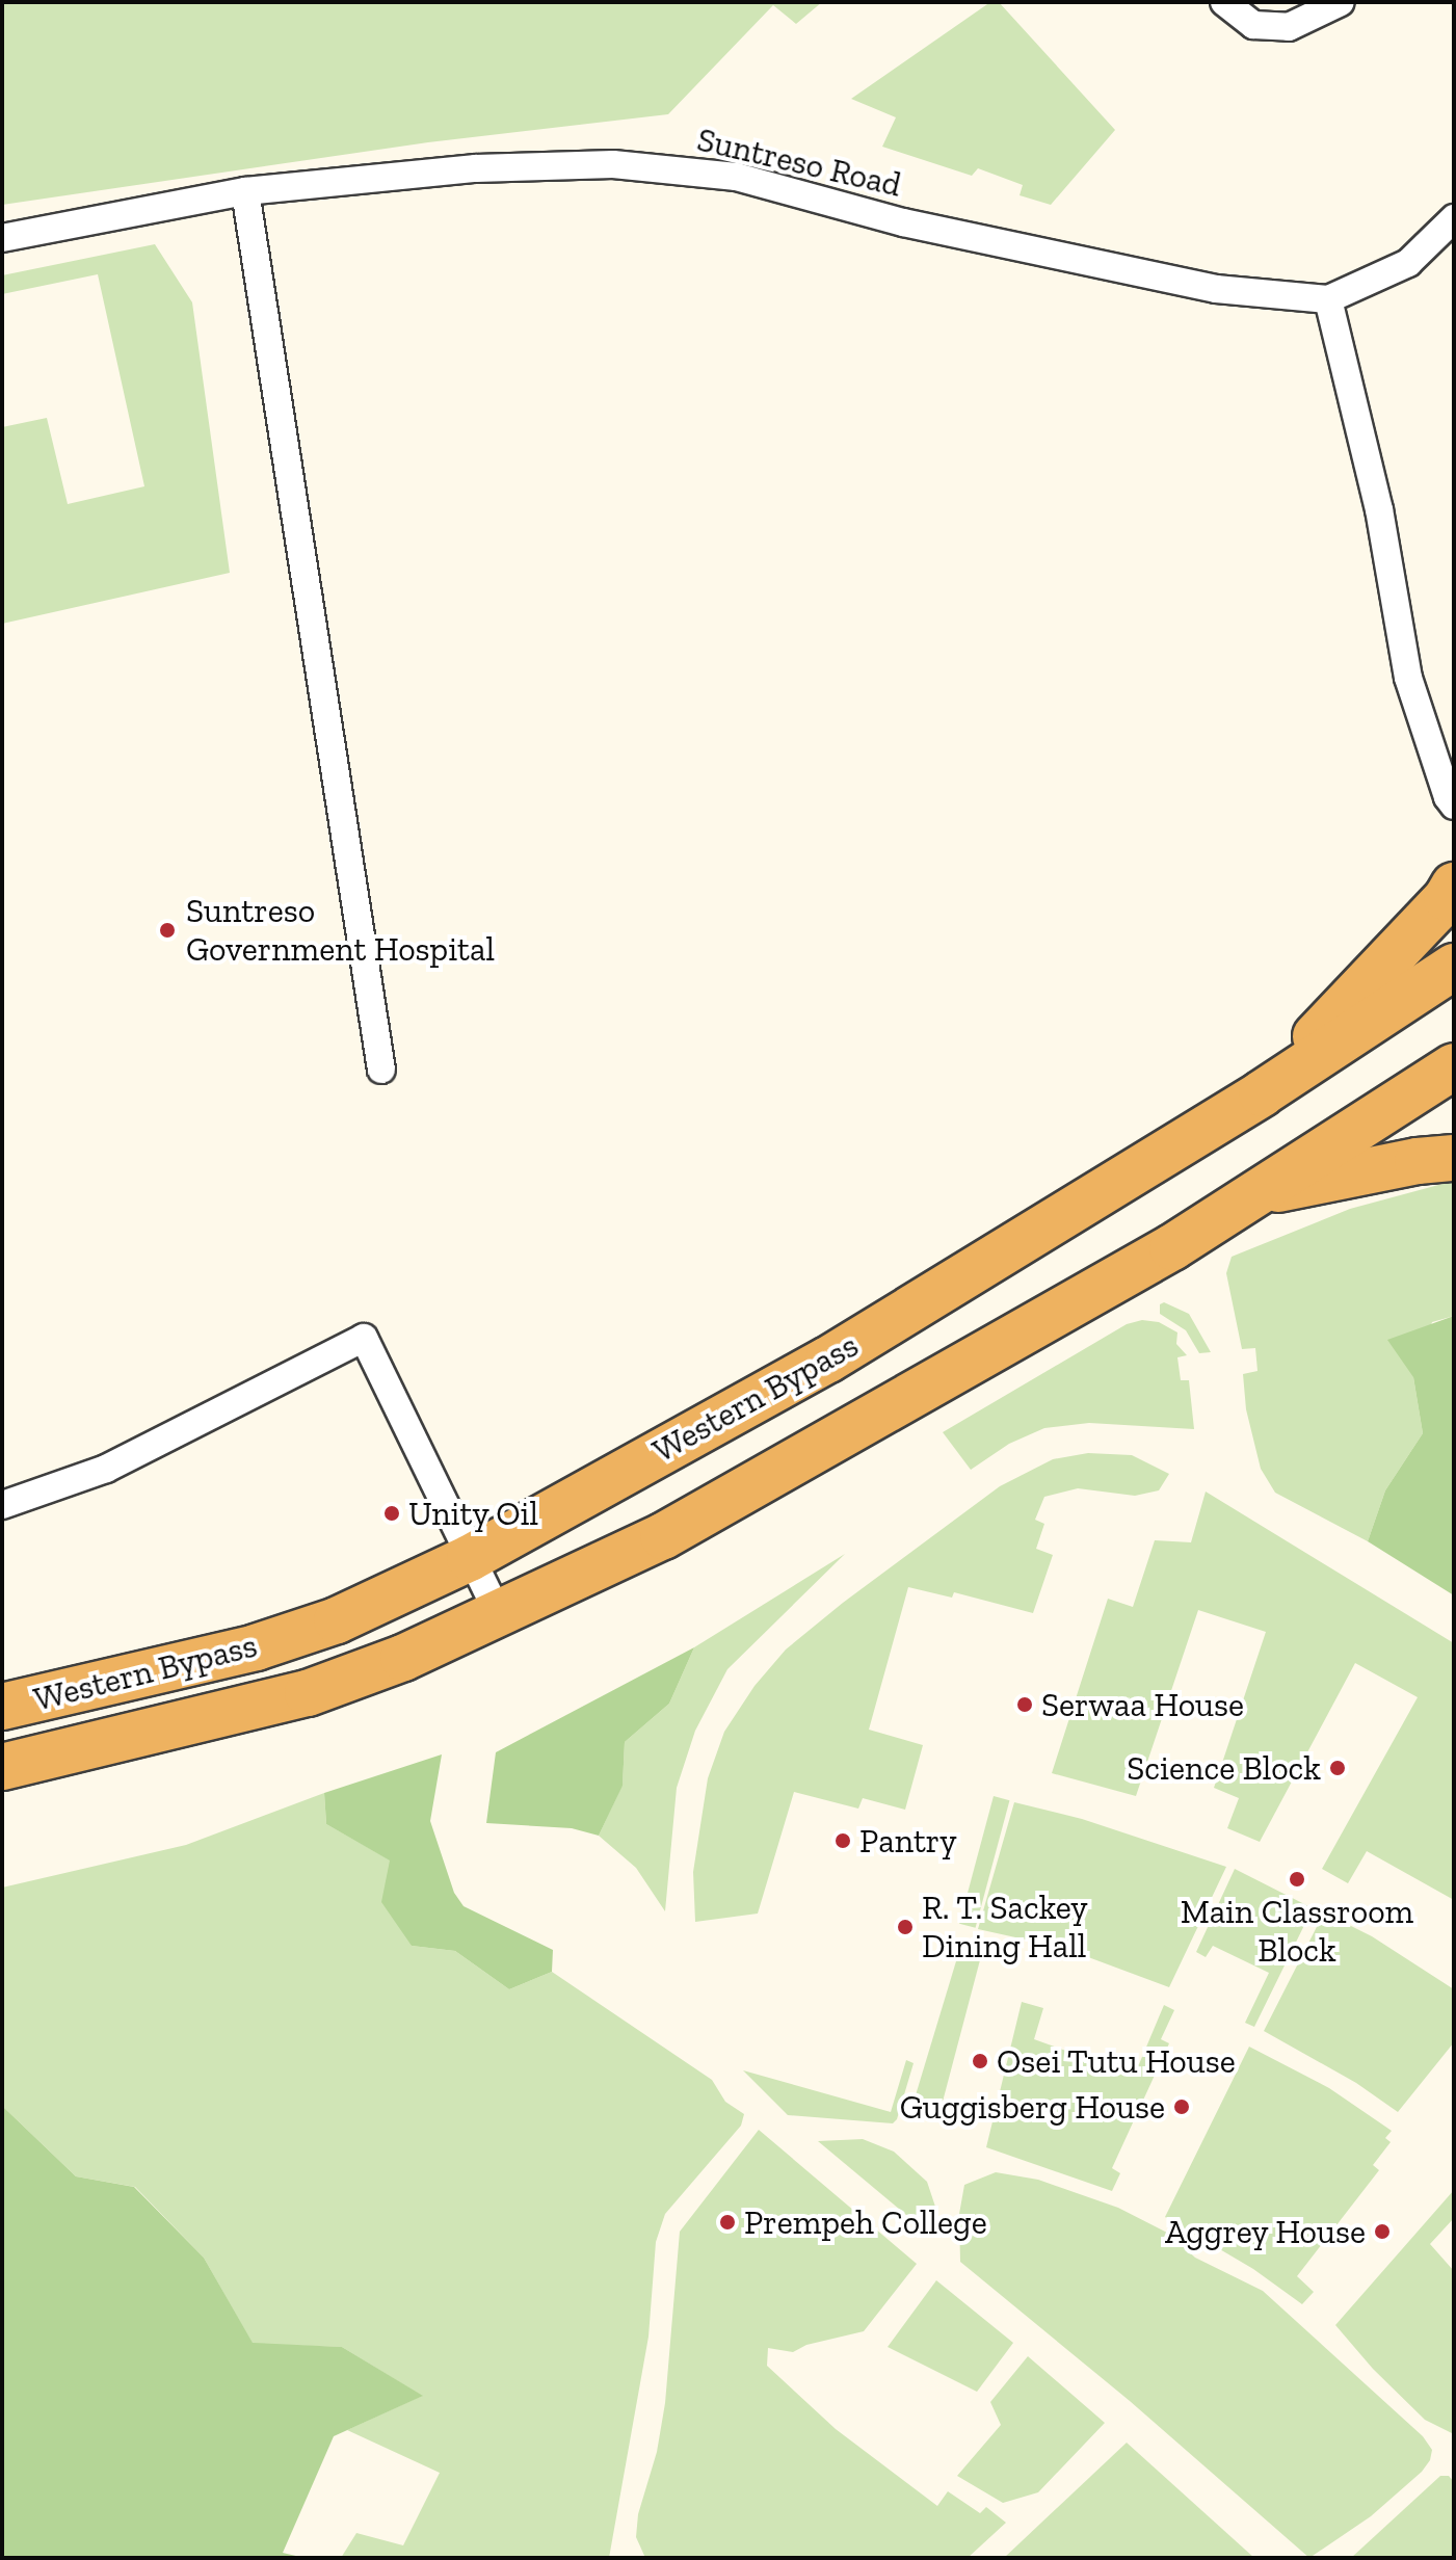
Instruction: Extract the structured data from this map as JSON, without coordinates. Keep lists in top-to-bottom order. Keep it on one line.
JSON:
{"streets":{"highway":["Western Bypass"],"street":["Suntreso Road"]},"places":["Suntreso Government Hospital","Unity Oil","Serwaa House","Science Block","Pantry","Main Classroom Block","R. T. Sackey Dining Hall","Osei Tutu House","Guggisberg House","Prempeh College","Aggrey House"]}
